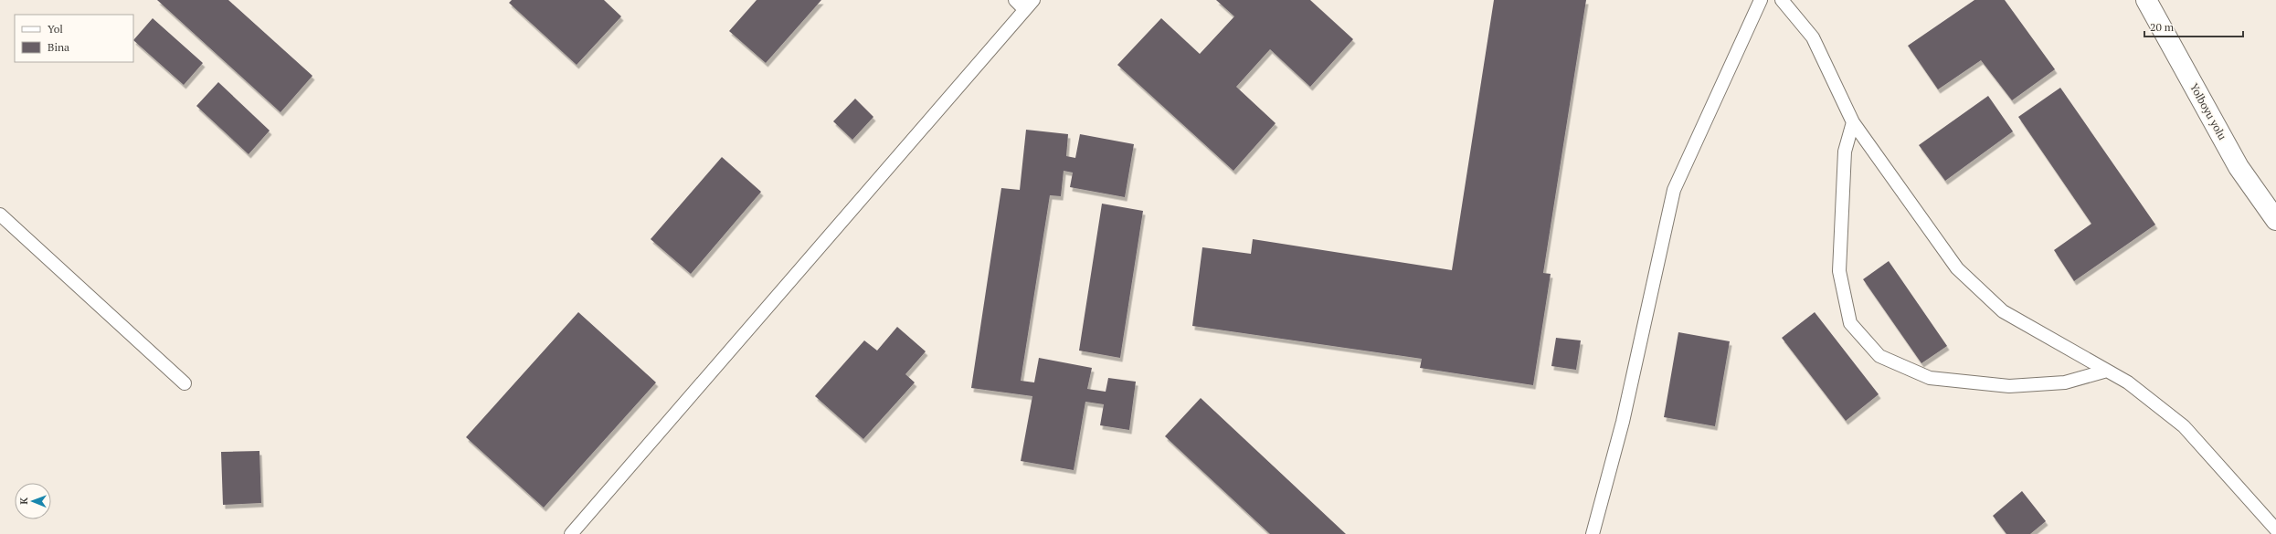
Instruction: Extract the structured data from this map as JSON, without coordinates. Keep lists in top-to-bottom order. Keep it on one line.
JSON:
{"streets":{"main road":["Yolboyu yolu"]},"legend":["Yol","Bina"],"scale_bar":"20 m","north":"left"}
